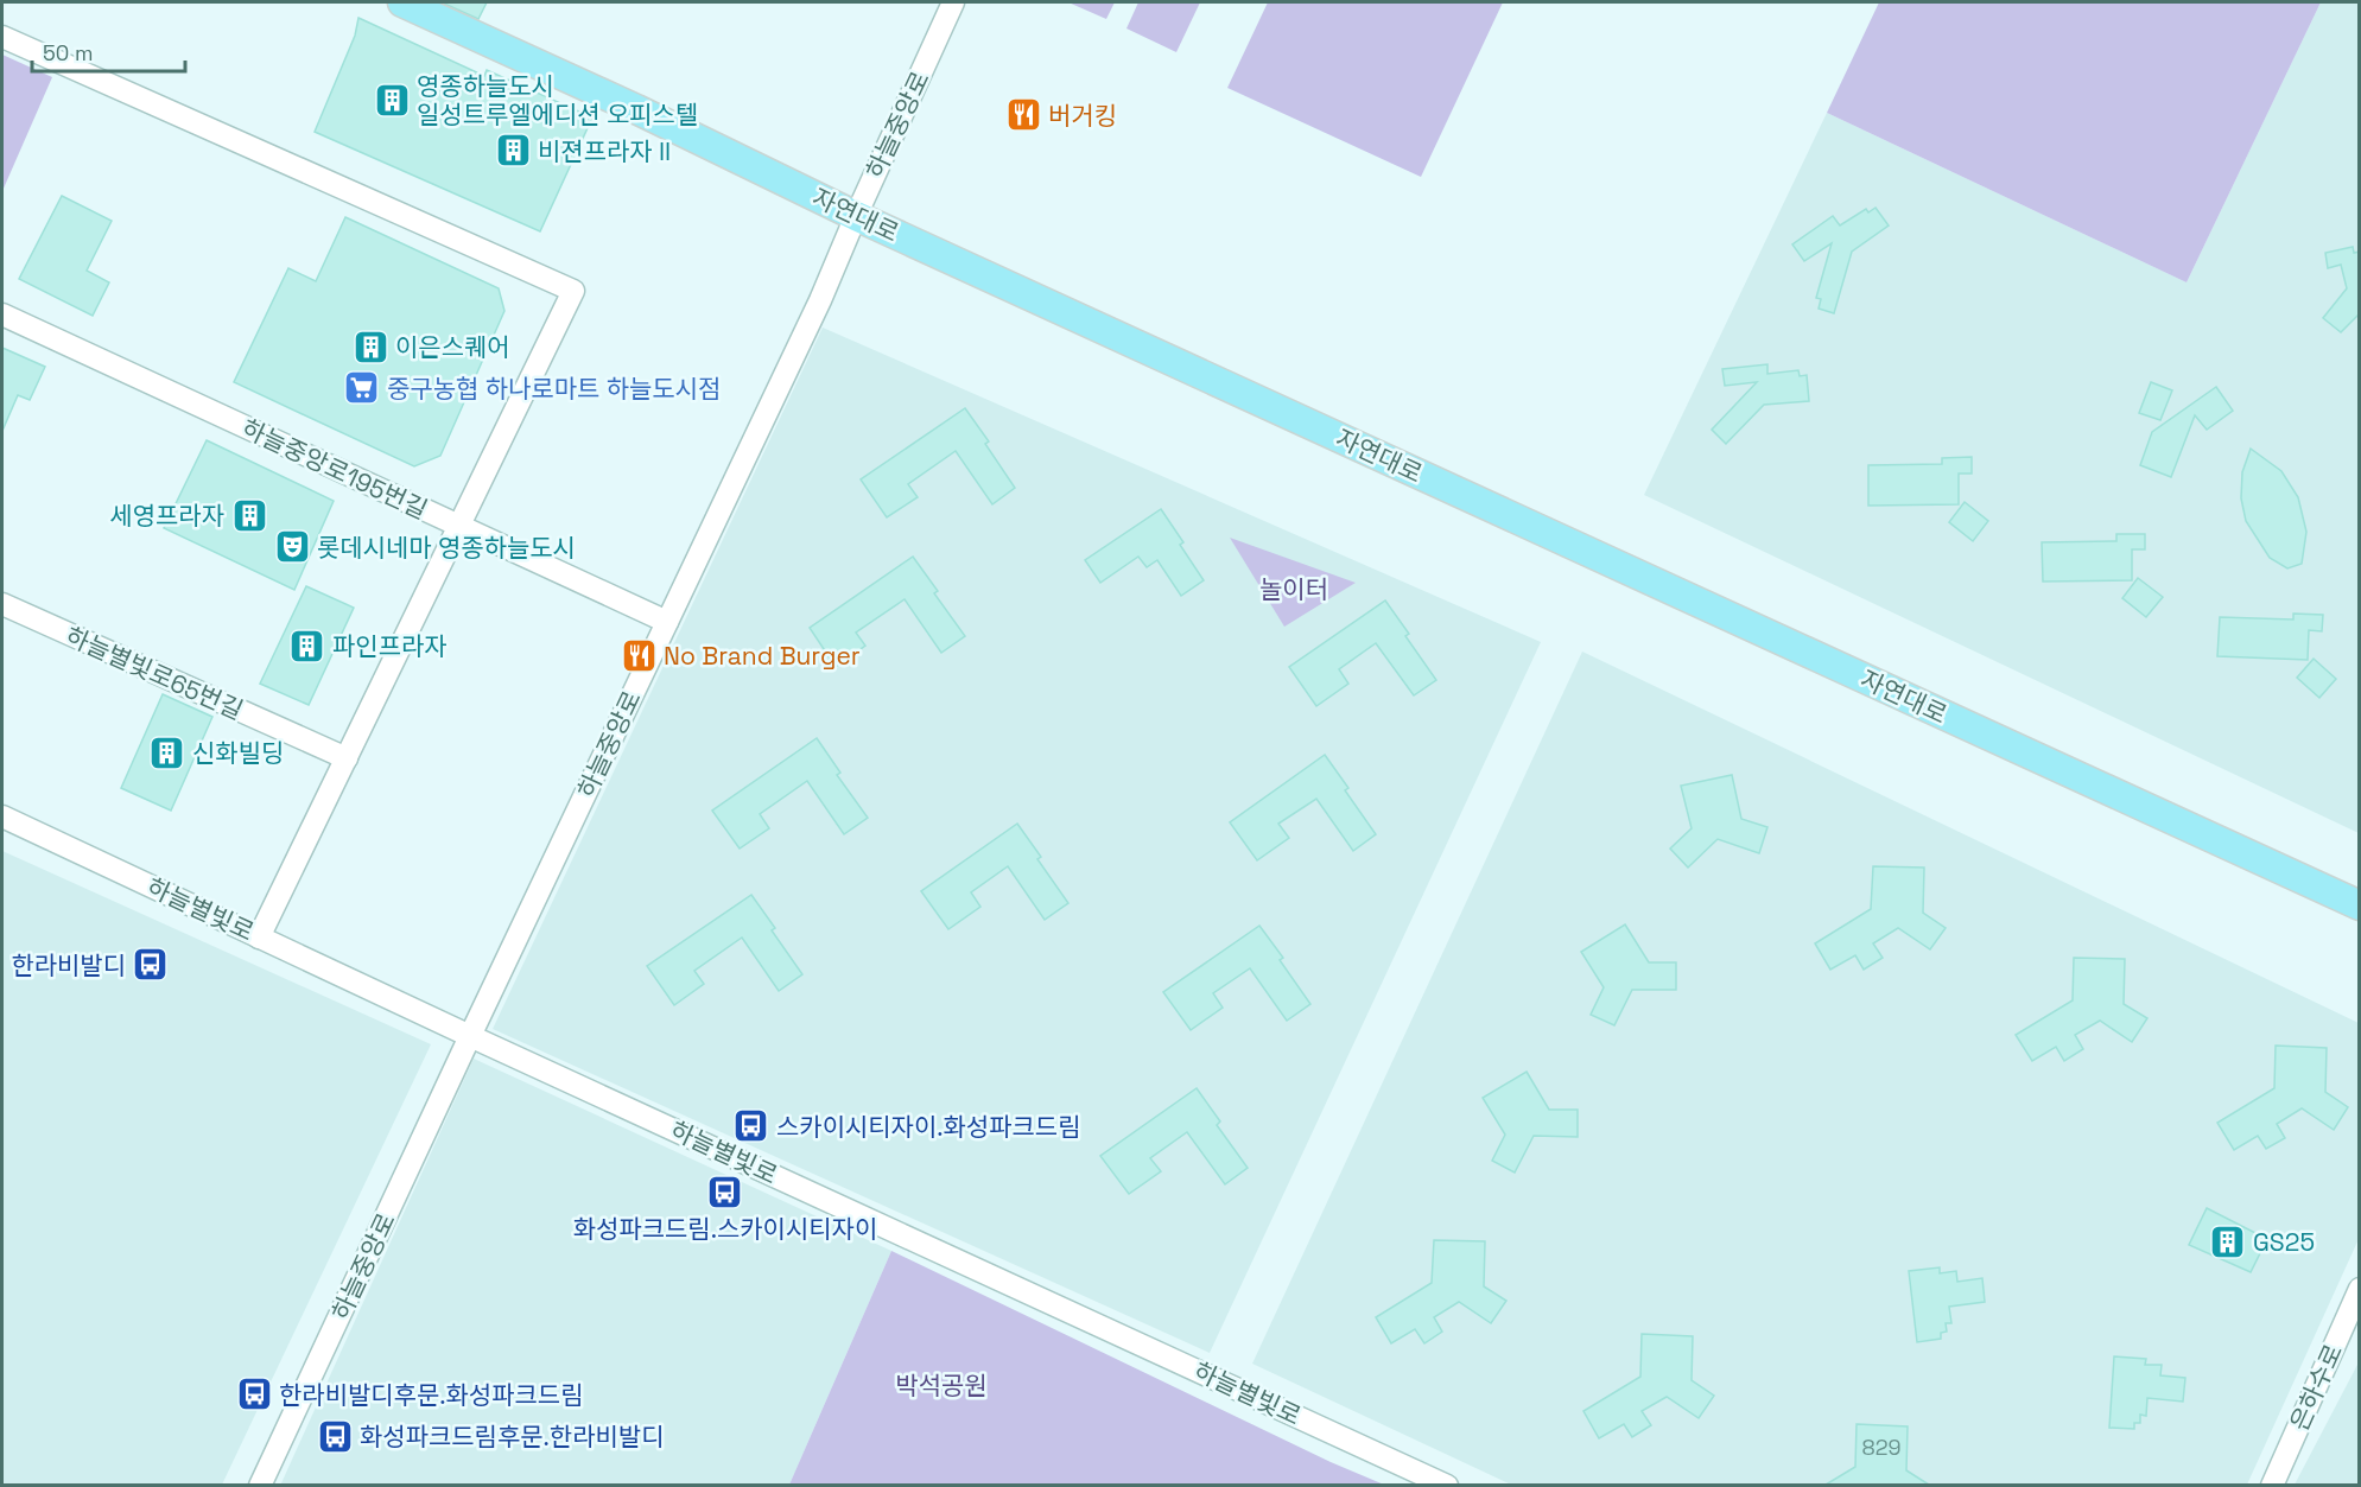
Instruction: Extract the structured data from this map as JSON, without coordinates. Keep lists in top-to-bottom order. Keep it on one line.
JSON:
{"streets":{"main road":["자연대로"],"street":["하늘중앙로","하늘중앙로195번길","하늘별빛로65번길","하늘별빛로","은하수로"]},"crossings":[["하늘중앙로","자연대로"],["하늘중앙로","하늘중앙로195번길"],["하늘중앙로","하늘별빛로"]],"parks":["놀이터","박석공원"],"places":{"building":["영종하늘도시 일성트루엘에디션 오피스텔","비젼프라자 II","이은스퀘어","세영프라자","파인프라자","신화빌딩","GS25"],"restaurant":["버거킹","No Brand Burger"],"supermarket":["중구농협 하나로마트 하늘도시점"],"theatre":["롯데시네마 영종하늘도시"],"bus stop":["한라비발디","스카이시티자이.화성파크드림","화성파크드림.스카이시티자이","한라비발디후문.화성파크드림","화성파크드림후문.한라비발디"]},"house_numbers":["829"],"scale_bar":"50 m"}
